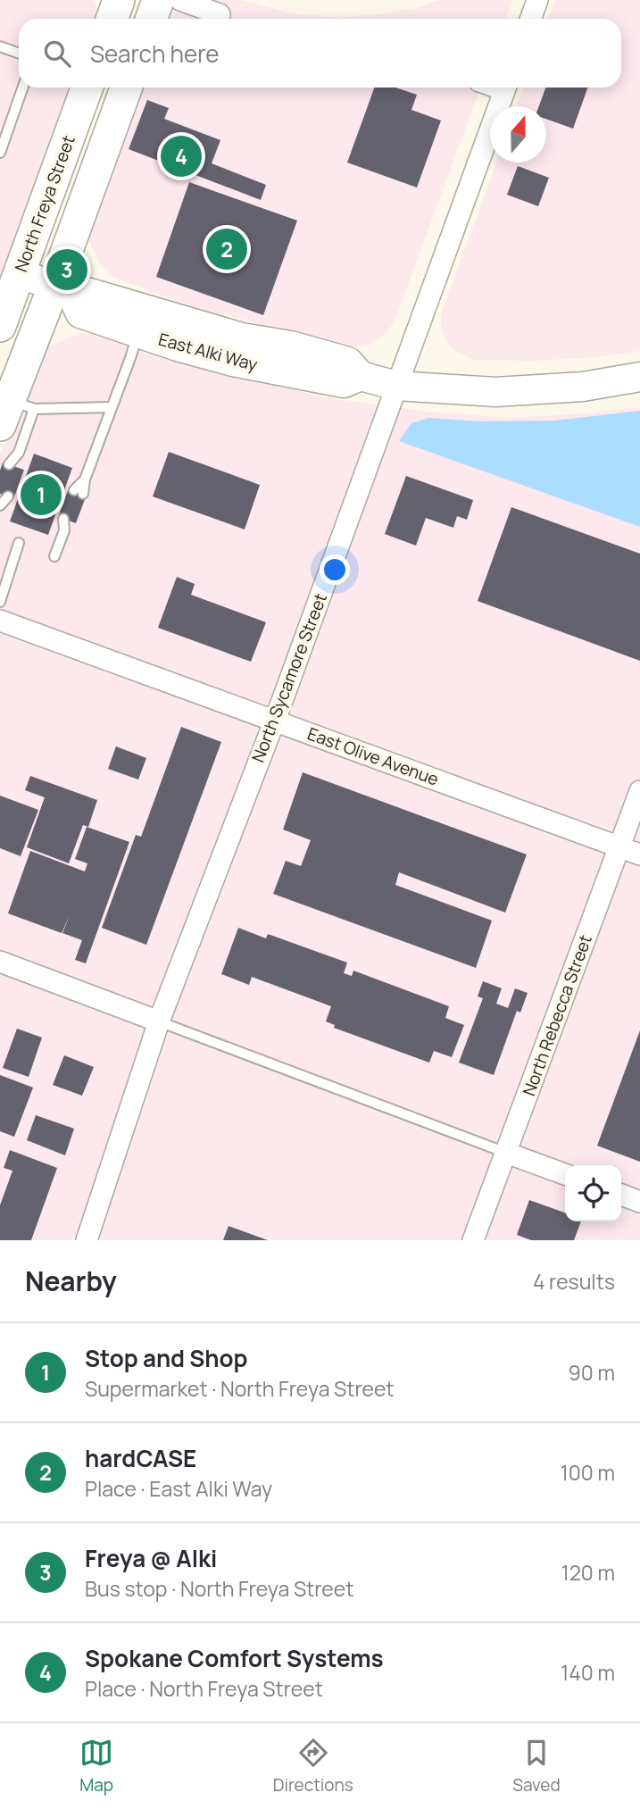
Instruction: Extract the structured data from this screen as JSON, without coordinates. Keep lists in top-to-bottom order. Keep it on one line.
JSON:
{"streets":{"main road":["North Freya Street","East Alki Way"],"street":["North Sycamore Street","East Olive Avenue","North Rebecca Street"]},"crossings":[["North Freya Street","East Alki Way"],["East Alki Way","North Sycamore Street"],["North Sycamore Street","East Olive Avenue"],["East Olive Avenue","North Rebecca Street"]],"north":"top","page":{"search":"Search here","pins":["4","2","3","1"],"heading":["Nearby","4 results"],"list":[{"mark":"1","name":"Stop and Shop","note":"Supermarket · North Freya Street","value":"90 m"},{"mark":"2","name":"hardCASE","note":"Place · East Alki Way","value":"100 m"},{"mark":"3","name":"Freya @ Alki","note":"Bus stop · North Freya Street","value":"120 m"},{"mark":"4","name":"Spokane Comfort Systems","note":"Place · North Freya Street","value":"140 m"}],"nav":["Map","Directions","Saved"]}}
